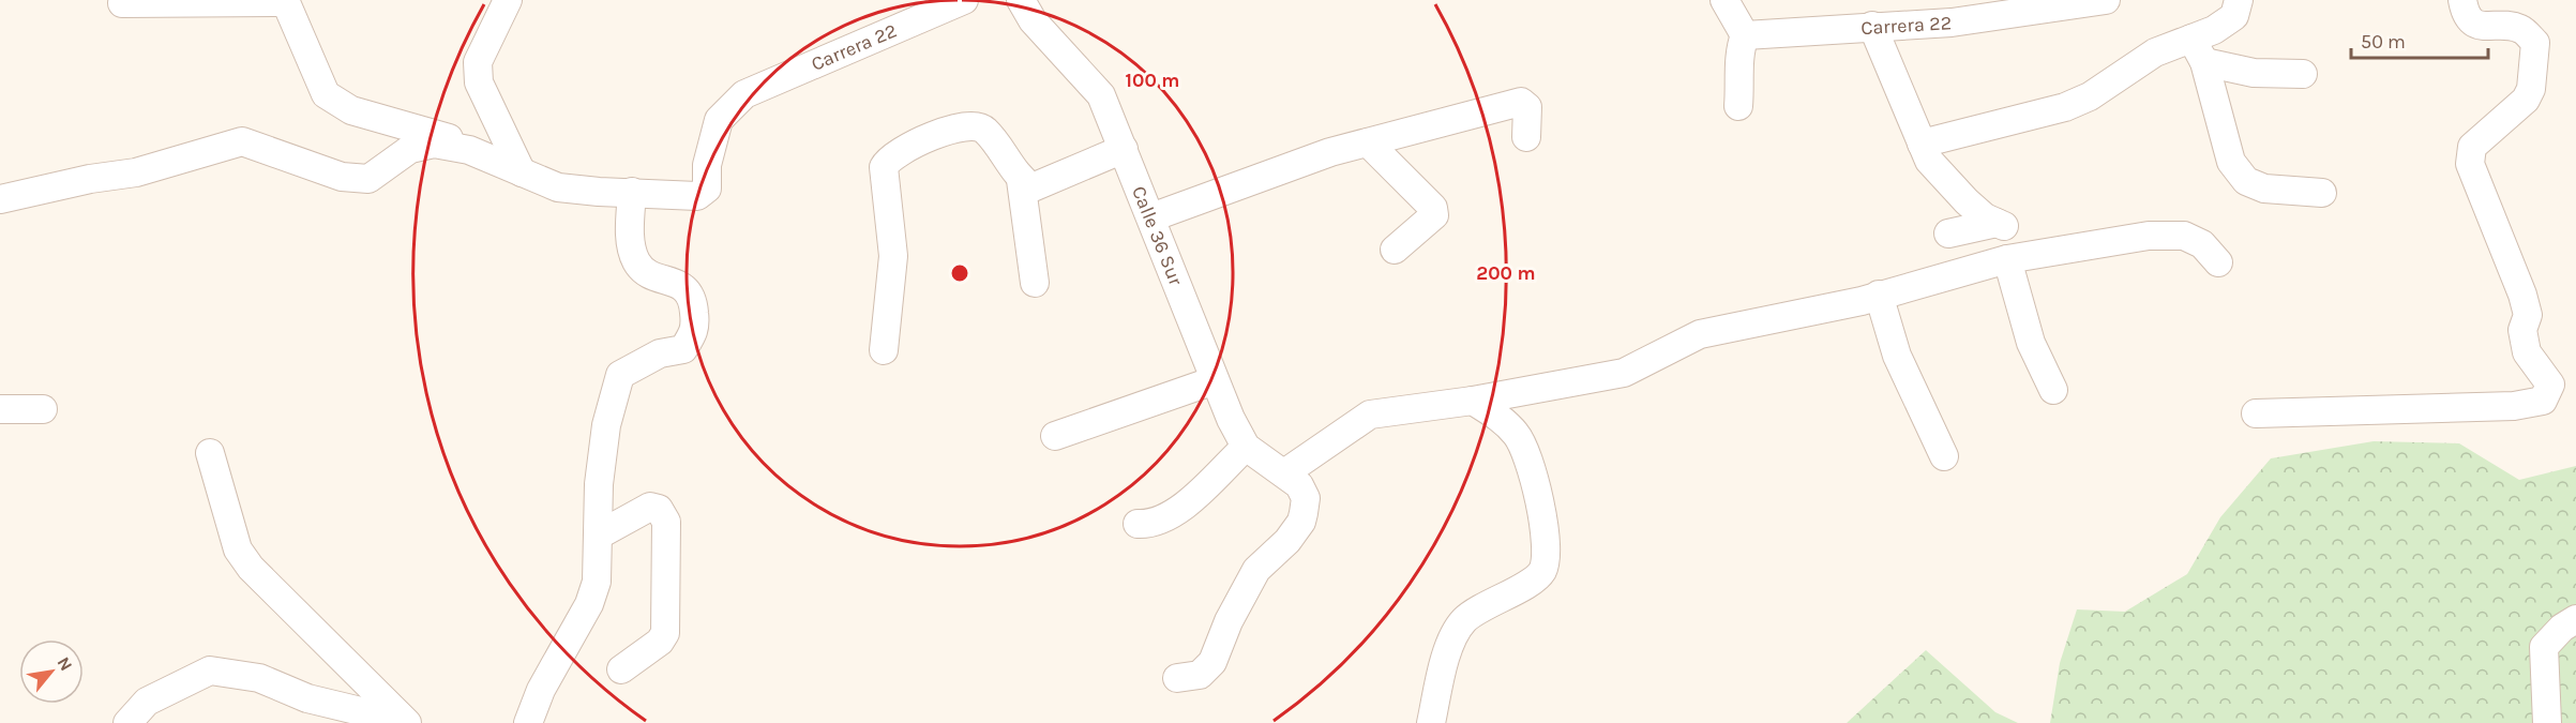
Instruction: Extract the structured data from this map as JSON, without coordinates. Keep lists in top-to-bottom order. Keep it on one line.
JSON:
{"streets":{"street":["Carrera 22","Calle 36 Sur"]},"scale_bar":"50 m","north":"top right","rings":["100 m","200 m"]}
